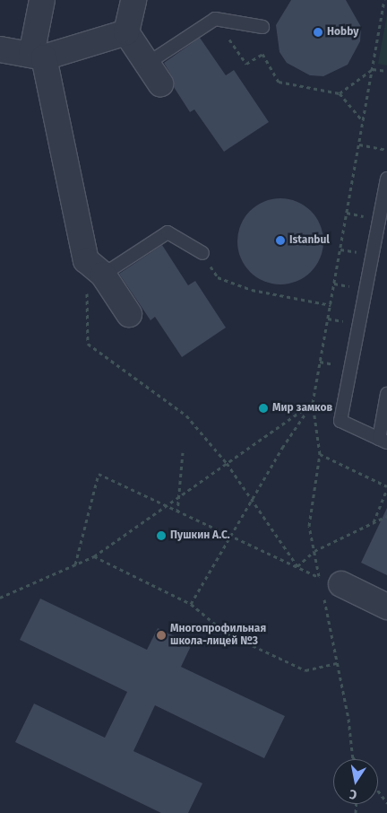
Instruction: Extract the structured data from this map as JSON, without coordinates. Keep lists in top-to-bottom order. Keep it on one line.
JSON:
{"places":["Hobby","Istanbul","Мир замков","Пушкин А.С.","Многопрофильная школа-лицей №3"],"north":"bottom"}
